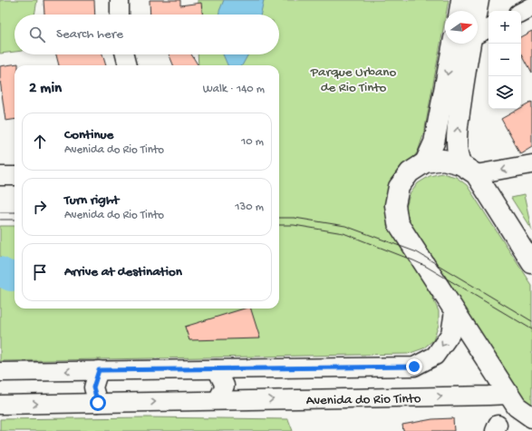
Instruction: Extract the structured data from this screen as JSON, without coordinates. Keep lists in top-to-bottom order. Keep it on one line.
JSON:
{"streets":{"street":["Avenida do Rio Tinto"]},"parks":["Parque Urbano de Rio Tinto"],"north":"right","page":{"map_buttons":["+","−"],"search":"Search here","heading":["2 min","Walk · 140 m"],"list":[["Continue","Avenida do Rio Tinto","10 m"],["Turn right","Avenida do Rio Tinto","130 m"],"Arrive at destination"]}}
